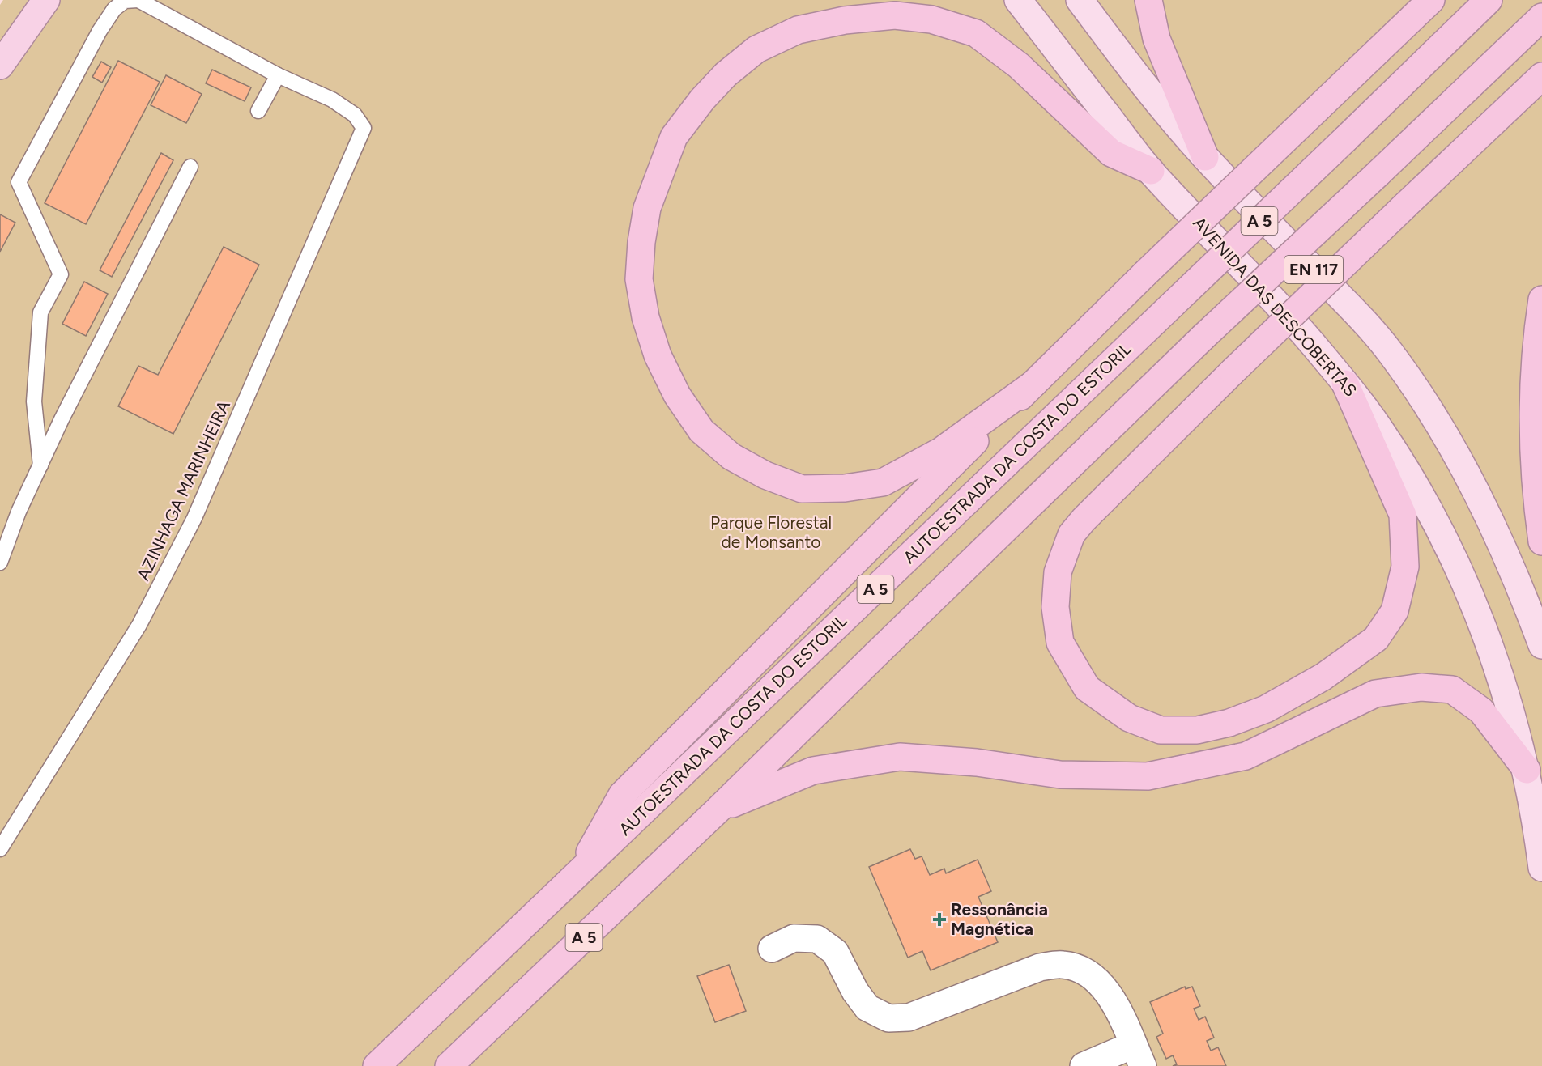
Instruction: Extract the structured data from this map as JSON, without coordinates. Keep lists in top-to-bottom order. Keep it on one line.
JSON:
{"streets":{"highway":["A 5","AUTOESTRADA DA COSTA DO ESTORIL"],"main road":["EN 117","AVENIDA DAS DESCOBERTAS"],"lane":["AZINHAGA MARINHEIRA"]},"parks":["Parque Florestal de Monsanto"],"places":{"health":["Ressonância Magnética"]}}
